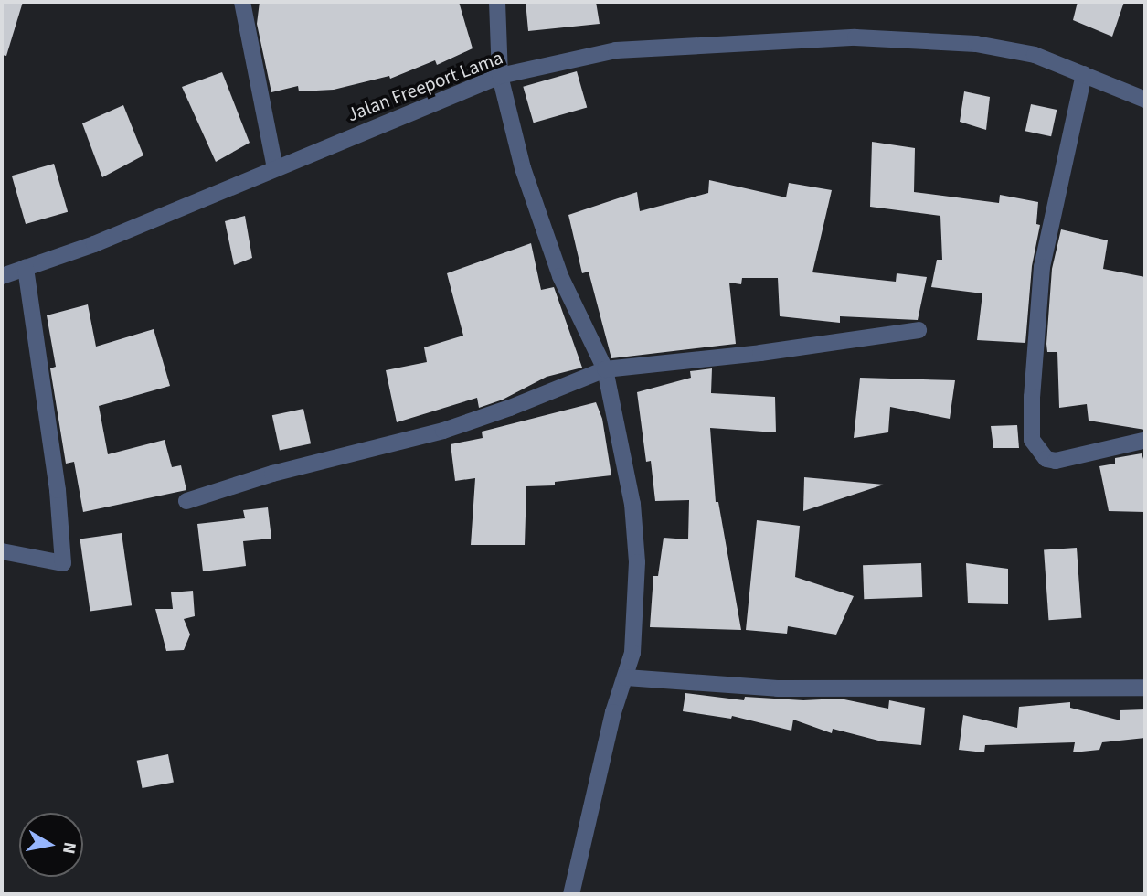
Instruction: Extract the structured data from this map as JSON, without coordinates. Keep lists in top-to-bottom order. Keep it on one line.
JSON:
{"streets":{"street":["Jalan Freeport Lama"]},"north":"right"}
